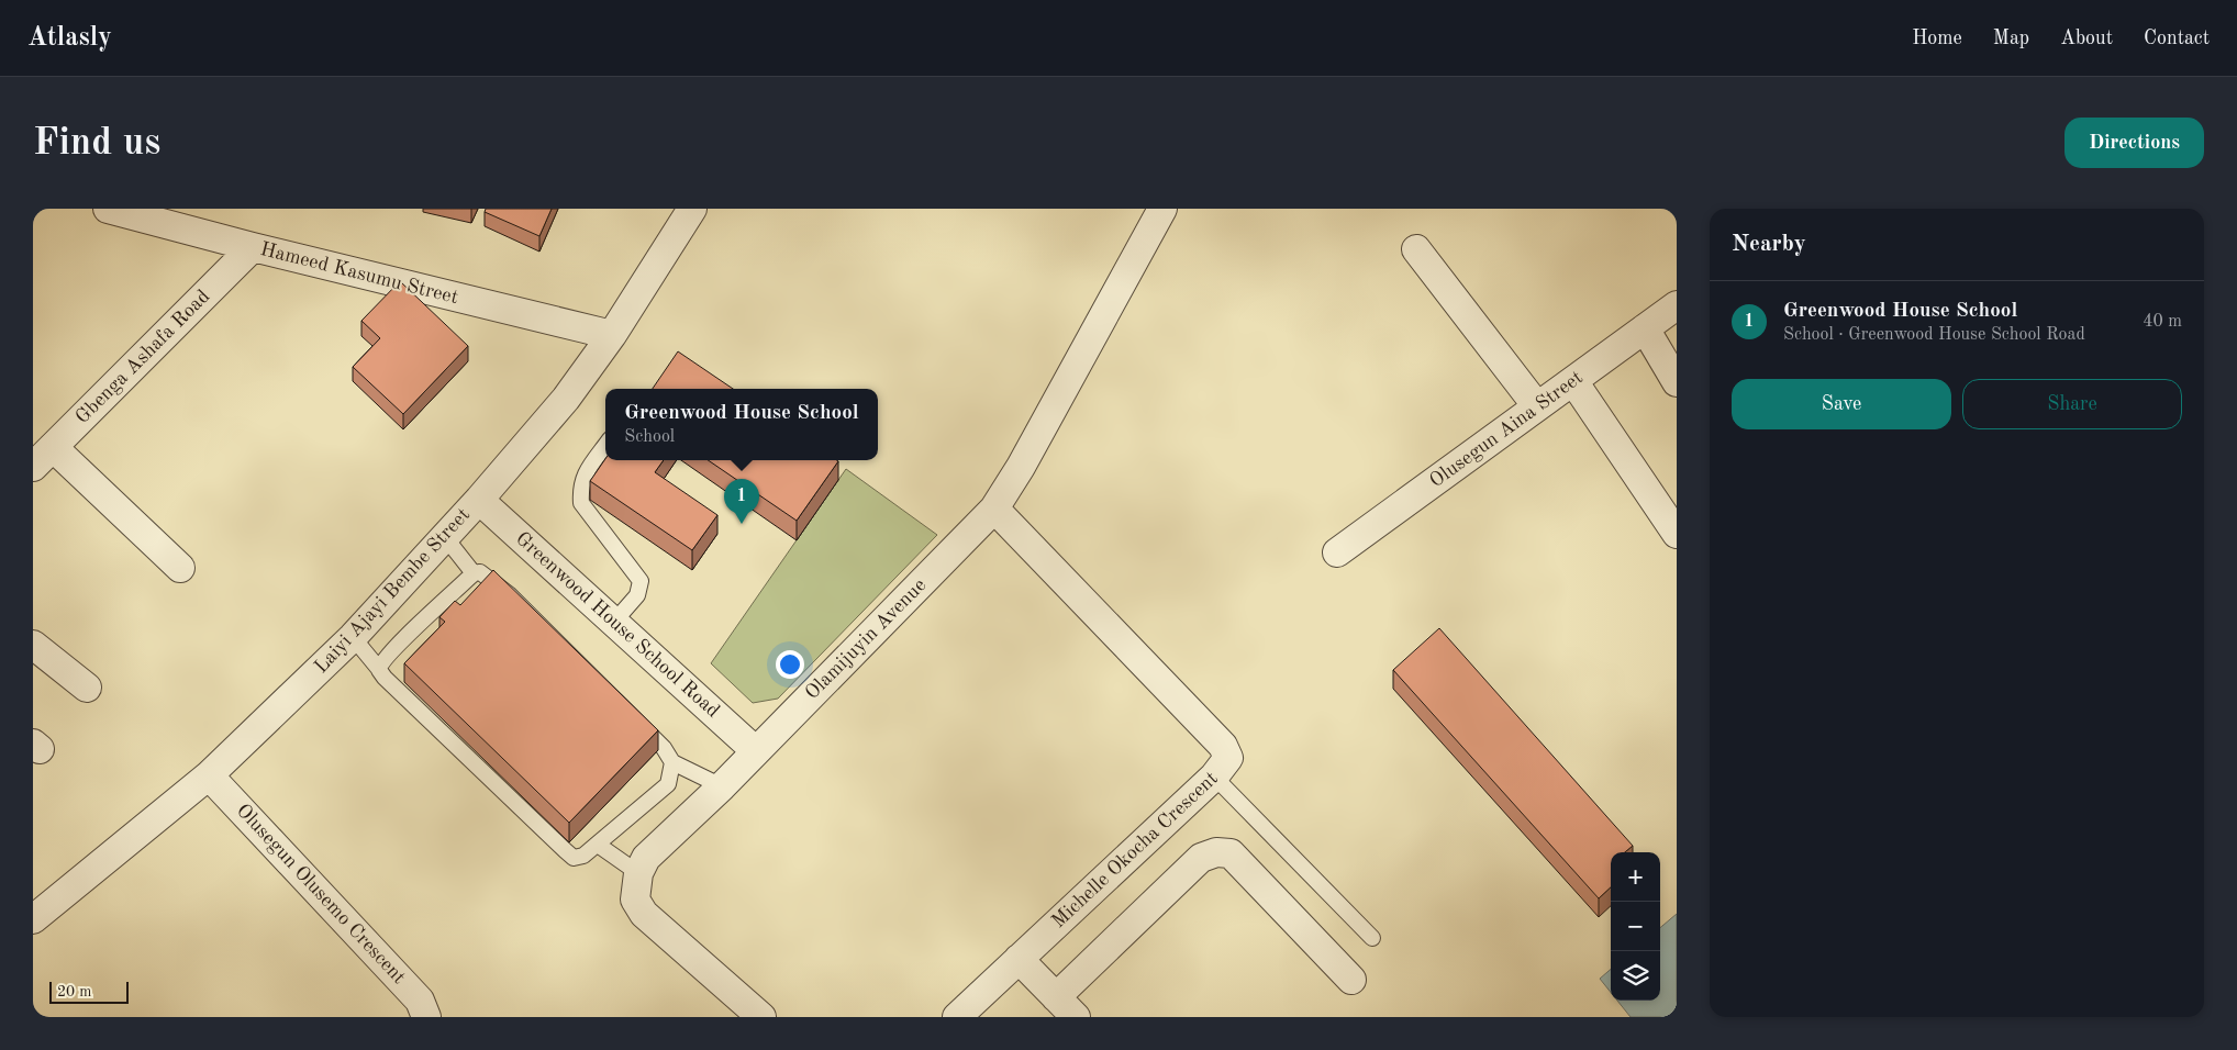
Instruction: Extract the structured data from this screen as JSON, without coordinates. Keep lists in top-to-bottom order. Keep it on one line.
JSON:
{"streets":{"street":["Hameed Kasumu Street","Gbenga Ashafa Road","Olusegun Aina Street","Laiyi Ajayi Bembe Street","Greenwood House School Road","Olamijuyin Avenue","Michelle Okocha Crescent","Olusegun Olusemo Crescent"]},"crossings":[["Hameed Kasumu Street","Gbenga Ashafa Road"],["Hameed Kasumu Street","Laiyi Ajayi Bembe Street"],["Laiyi Ajayi Bembe Street","Greenwood House School Road"],["Laiyi Ajayi Bembe Street","Olusegun Olusemo Crescent"],["Greenwood House School Road","Olamijuyin Avenue"],["Olamijuyin Avenue","Michelle Okocha Crescent"]],"scale_bar":"20 m","page":{"header":"Atlasly","nav":["Home","Map","About","Contact"],"buttons":["Directions",["Save","Share"]],"title":"Find us","heading":"Nearby","list":[{"mark":"1","name":"Greenwood House School","note":"School · Greenwood House School Road","value":"40 m"}],"popup":["Greenwood House School","School"],"pins":"1","map_buttons":["+","−"],"scale":"20 m"}}
